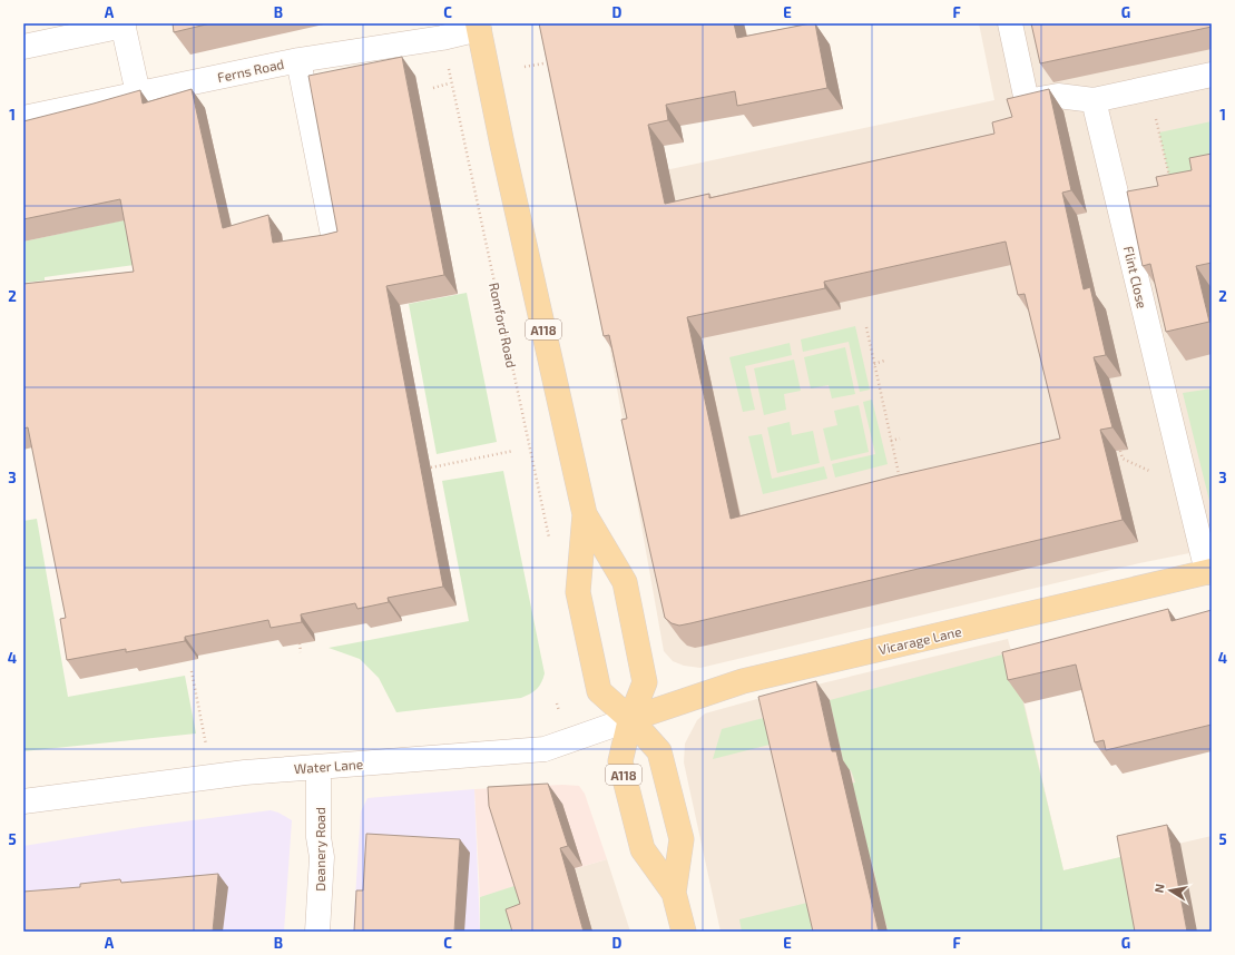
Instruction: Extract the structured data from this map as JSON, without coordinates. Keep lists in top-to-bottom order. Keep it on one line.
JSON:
{"streets":{"main road":["A118","Vicarage Lane"],"street":["Ferns Road","Flint Close","Water Lane","Deanery Road"],"path":["Romford Road"]},"crossings":[["Ferns Road","A118"],["Flint Close","Vicarage Lane"],["A118","Vicarage Lane"],["A118","Water Lane"],["Vicarage Lane","Water Lane"],["Water Lane","Deanery Road"]],"north":"left","grid":{"columns":["A","B","C","D","E","F","G"],"rows":["1","2","3","4","5"]}}
